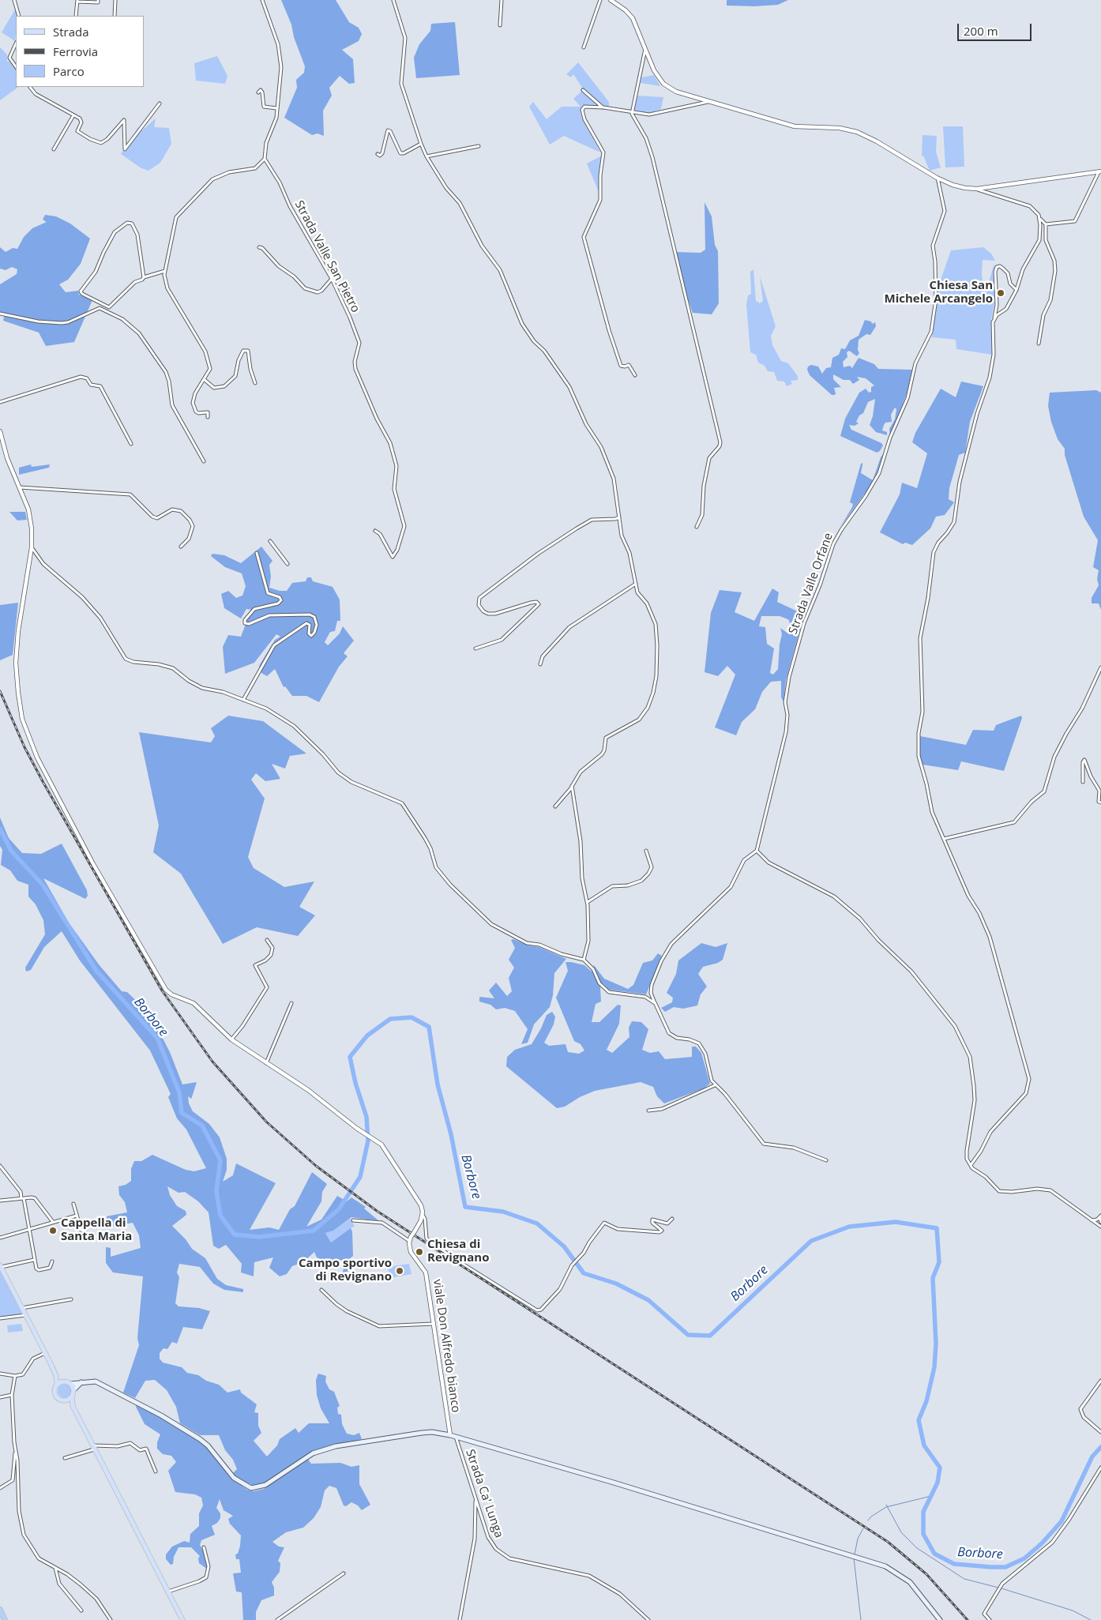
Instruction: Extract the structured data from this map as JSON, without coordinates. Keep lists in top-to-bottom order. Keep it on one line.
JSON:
{"streets":{"street":["Strada Valle San Pietro","Strada Valle Orfane","viale Don Alfredo bianco","Strada Ca' Lunga"]},"water":["Borbore"],"places":["Chiesa San Michele Arcangelo","Cappella di Santa Maria","Chiesa di Revignano","Campo sportivo di Revignano"],"legend":["Strada","Ferrovia","Parco"],"scale_bar":"200 m"}
